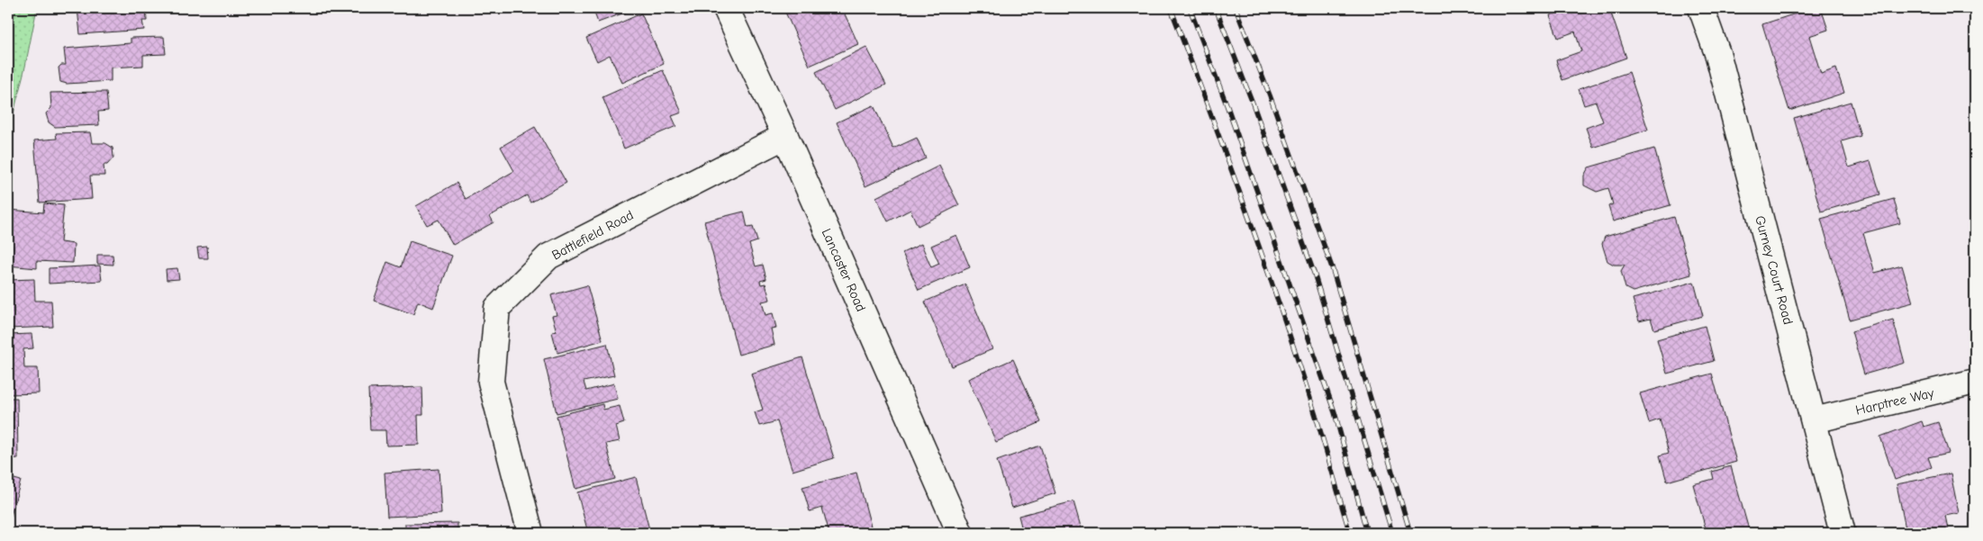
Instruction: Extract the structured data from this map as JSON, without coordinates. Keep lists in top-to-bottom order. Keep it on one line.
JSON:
{"streets":{"street":["Battlefield Road","Lancaster Road","Gurney Court Road","Harptree Way"]},"crossings":[["Battlefield Road","Lancaster Road"],["Gurney Court Road","Harptree Way"]]}
